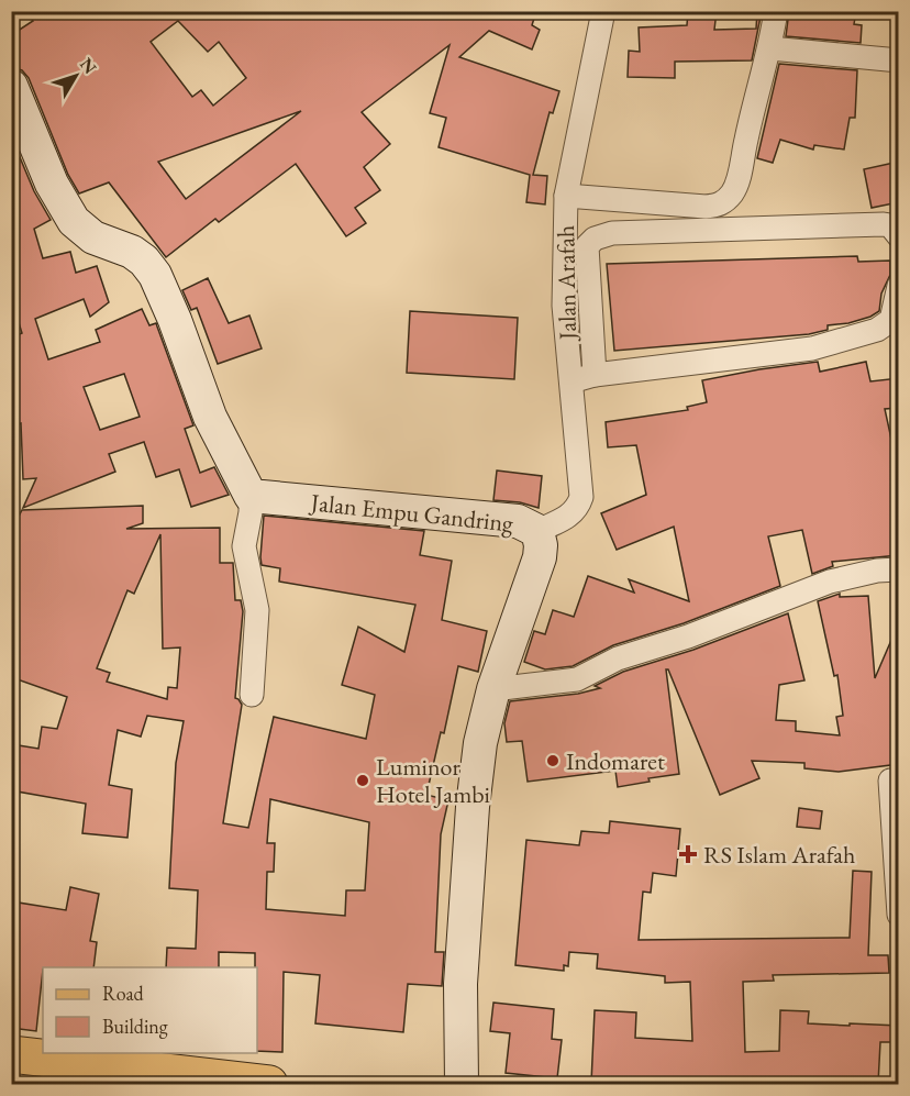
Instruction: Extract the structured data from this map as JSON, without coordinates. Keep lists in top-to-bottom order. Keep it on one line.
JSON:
{"streets":{"street":["Jalan Arafah","Jalan Empu Gandring"]},"crossings":[["Jalan Arafah","Jalan Empu Gandring"]],"places":{"other":["Indomaret","Luminor Hotel Jambi"],"health":["RS Islam Arafah"]},"legend":["Road","Building"],"north":"top right"}
